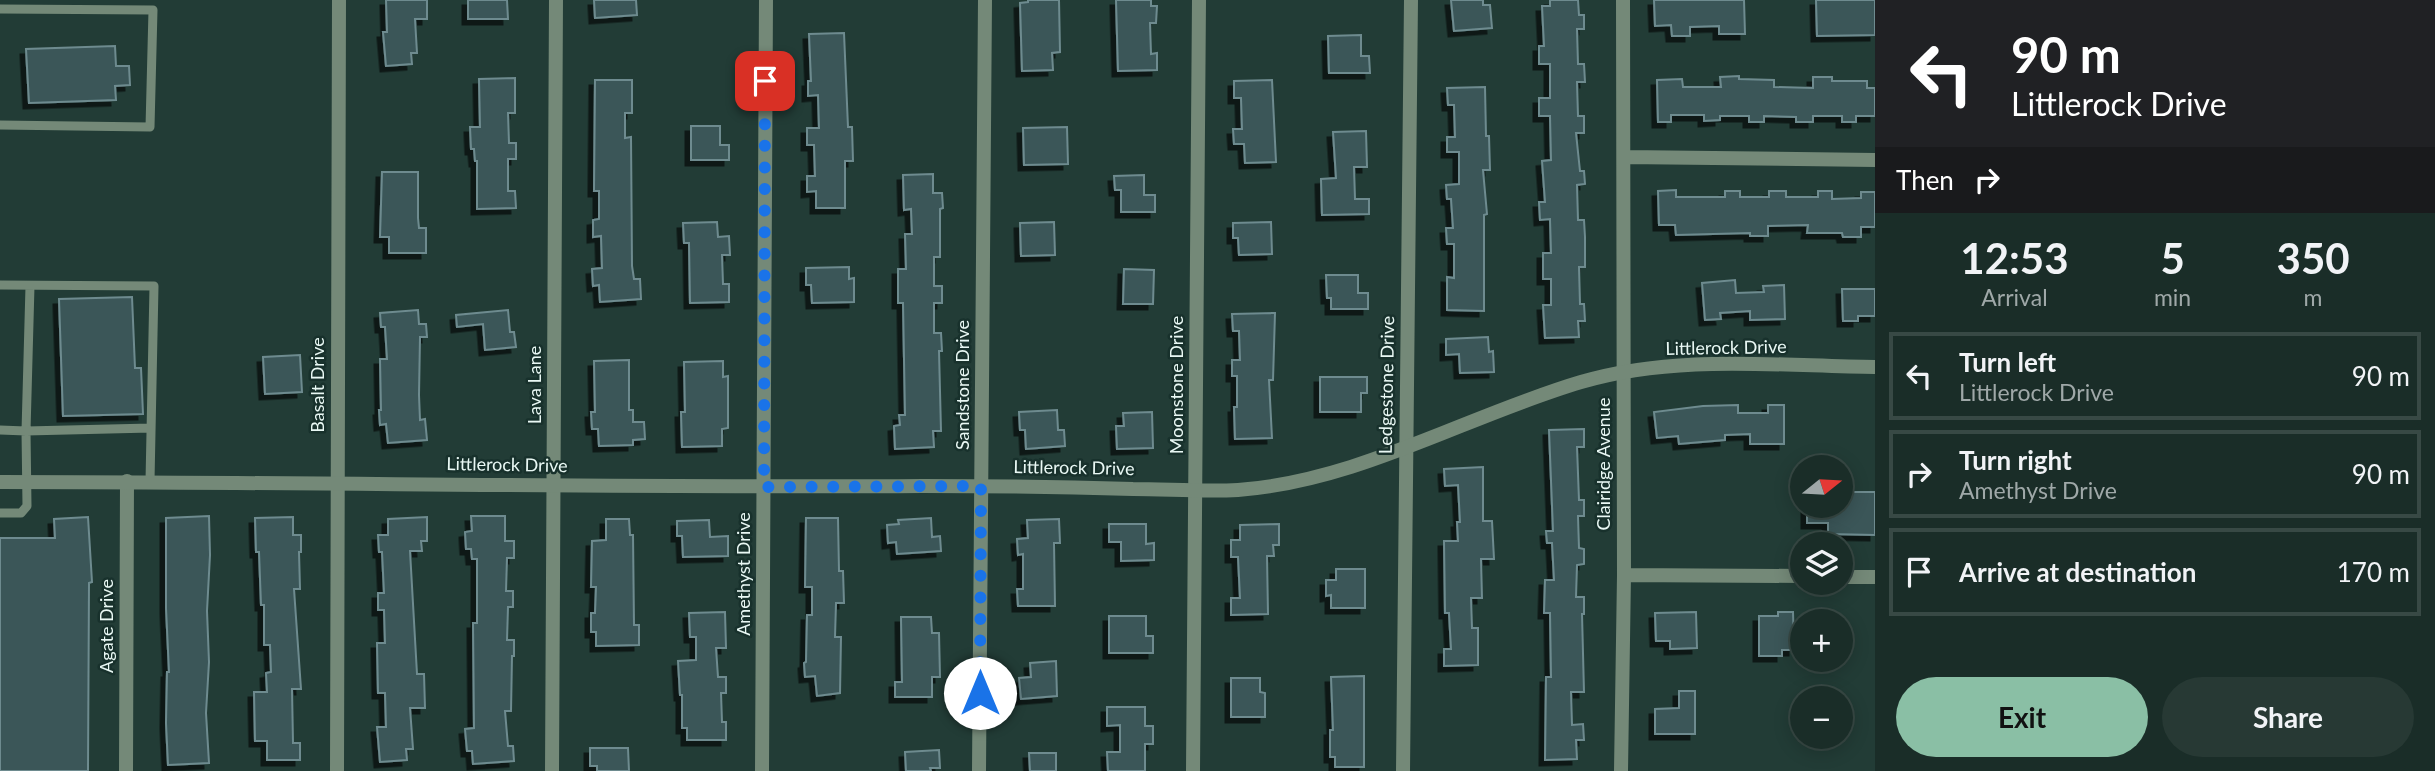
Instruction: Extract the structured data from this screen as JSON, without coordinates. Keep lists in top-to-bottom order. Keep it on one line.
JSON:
{"streets":{"street":["Littlerock Drive","Basalt Drive","Lava Lane","Sandstone Drive","Moonstone Drive","Ledgestone Drive","Clairidge Avenue","Amethyst Drive","Agate Drive"]},"crossings":[["Littlerock Drive","Basalt Drive"],["Littlerock Drive","Lava Lane"],["Littlerock Drive","Sandstone Drive"],["Littlerock Drive","Moonstone Drive"],["Littlerock Drive","Ledgestone Drive"],["Littlerock Drive","Clairidge Avenue"],["Littlerock Drive","Amethyst Drive"],["Littlerock Drive","Agate Drive"]],"north":"right","page":{"turn":["90 m","Littlerock Drive"],"then":"Then","eta":["12:53","Arrival","5","min","350","m"],"list":[{"name":"Turn left","note":"Littlerock Drive","value":"90 m"},{"name":"Turn right","note":"Amethyst Drive","value":"90 m"},{"name":"Arrive at destination","value":"170 m"}],"map_buttons":["+","−"],"buttons":["Exit","Share"]}}
